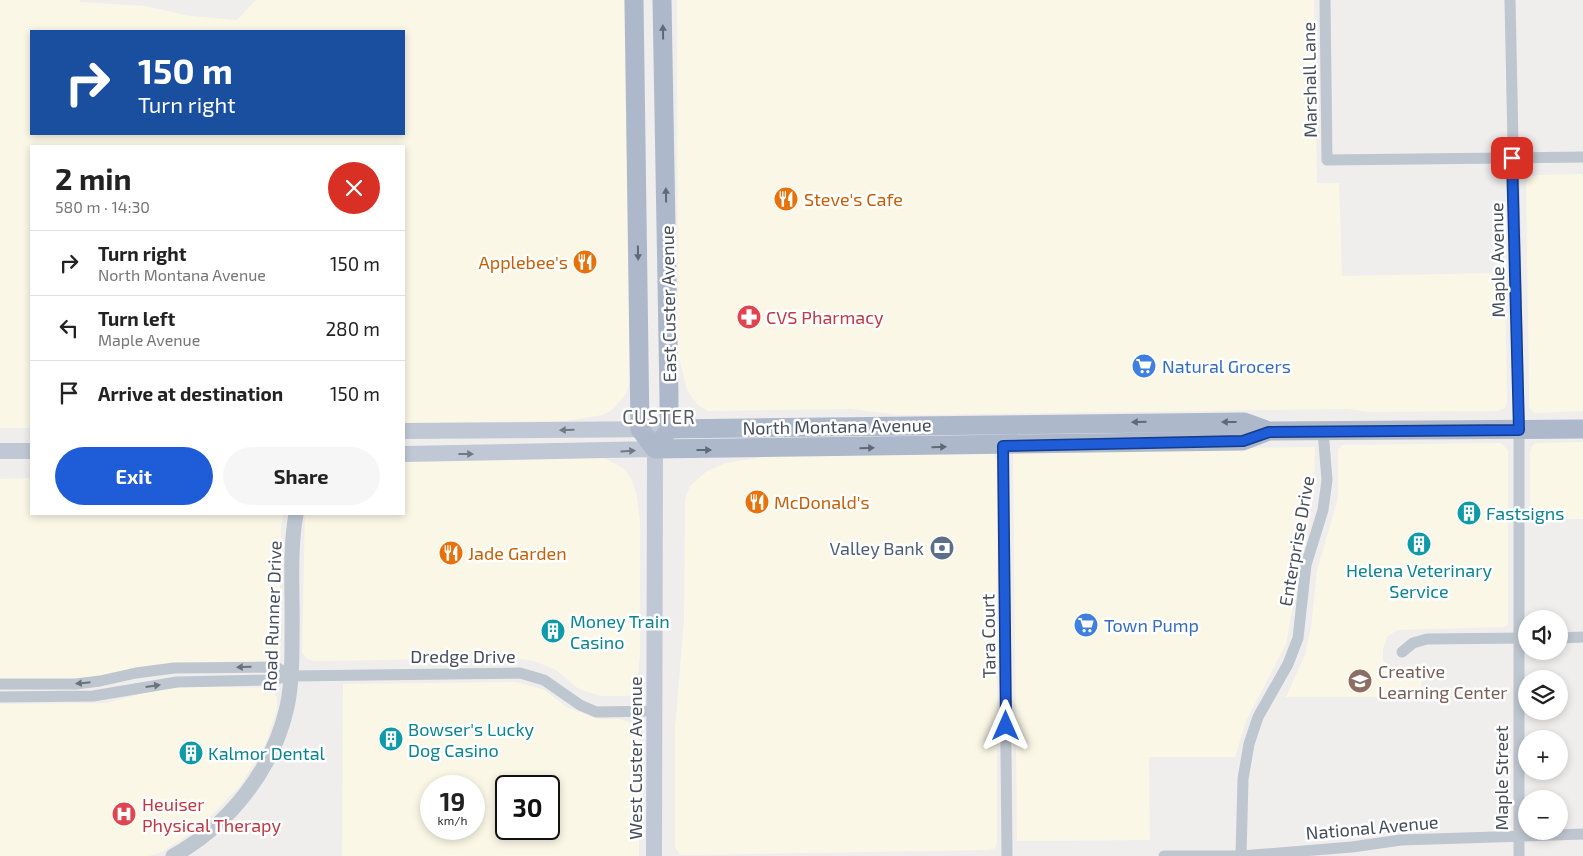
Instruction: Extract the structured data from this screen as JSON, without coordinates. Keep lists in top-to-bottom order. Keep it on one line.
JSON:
{"streets":{"main road":["East Custer Avenue","North Montana Avenue","West Custer Avenue"],"street":["Marshall Lane","Maple Avenue","Enterprise Drive","Road Runner Drive","Tara Court","Dredge Drive","Maple Street","National Avenue"]},"crossings":[["Marshall Lane","Maple Avenue"],["Maple Avenue","North Montana Avenue"],["Maple Avenue","Maple Street"],["East Custer Avenue","North Montana Avenue"],["North Montana Avenue","Enterprise Drive"],["North Montana Avenue","Tara Court"],["North Montana Avenue","West Custer Avenue"],["North Montana Avenue","Maple Street"],["Enterprise Drive","National Avenue"],["Road Runner Drive","Dredge Drive"],["Dredge Drive","West Custer Avenue"]],"districts":["CUSTER"],"places":{"restaurant":["Steve's Cafe","Applebee's","McDonald's","Jade Garden"],"pharmacy":["CVS Pharmacy"],"supermarket":["Natural Grocers","Town Pump"],"building":["Fastsigns","Helena Veterinary Service","Money Train Casino","Bowser's Lucky Dog Casino","Kalmor Dental"],"bank":["Valley Bank"],"school or university":["Creative Learning Center"],"hospital":["Heuiser Physical Therapy"]},"page":{"turn":["150 m","Turn right"],"heading":["2 min","580 m · 14:30"],"list":[{"name":"Turn right","note":"North Montana Avenue","value":"150 m"},{"name":"Turn left","note":"Maple Avenue","value":"280 m"},{"name":"Arrive at destination","value":"150 m"}],"buttons":["Exit","Share"],"map_buttons":["+","−"],"speed":"19 km/h","limit":"30"}}
